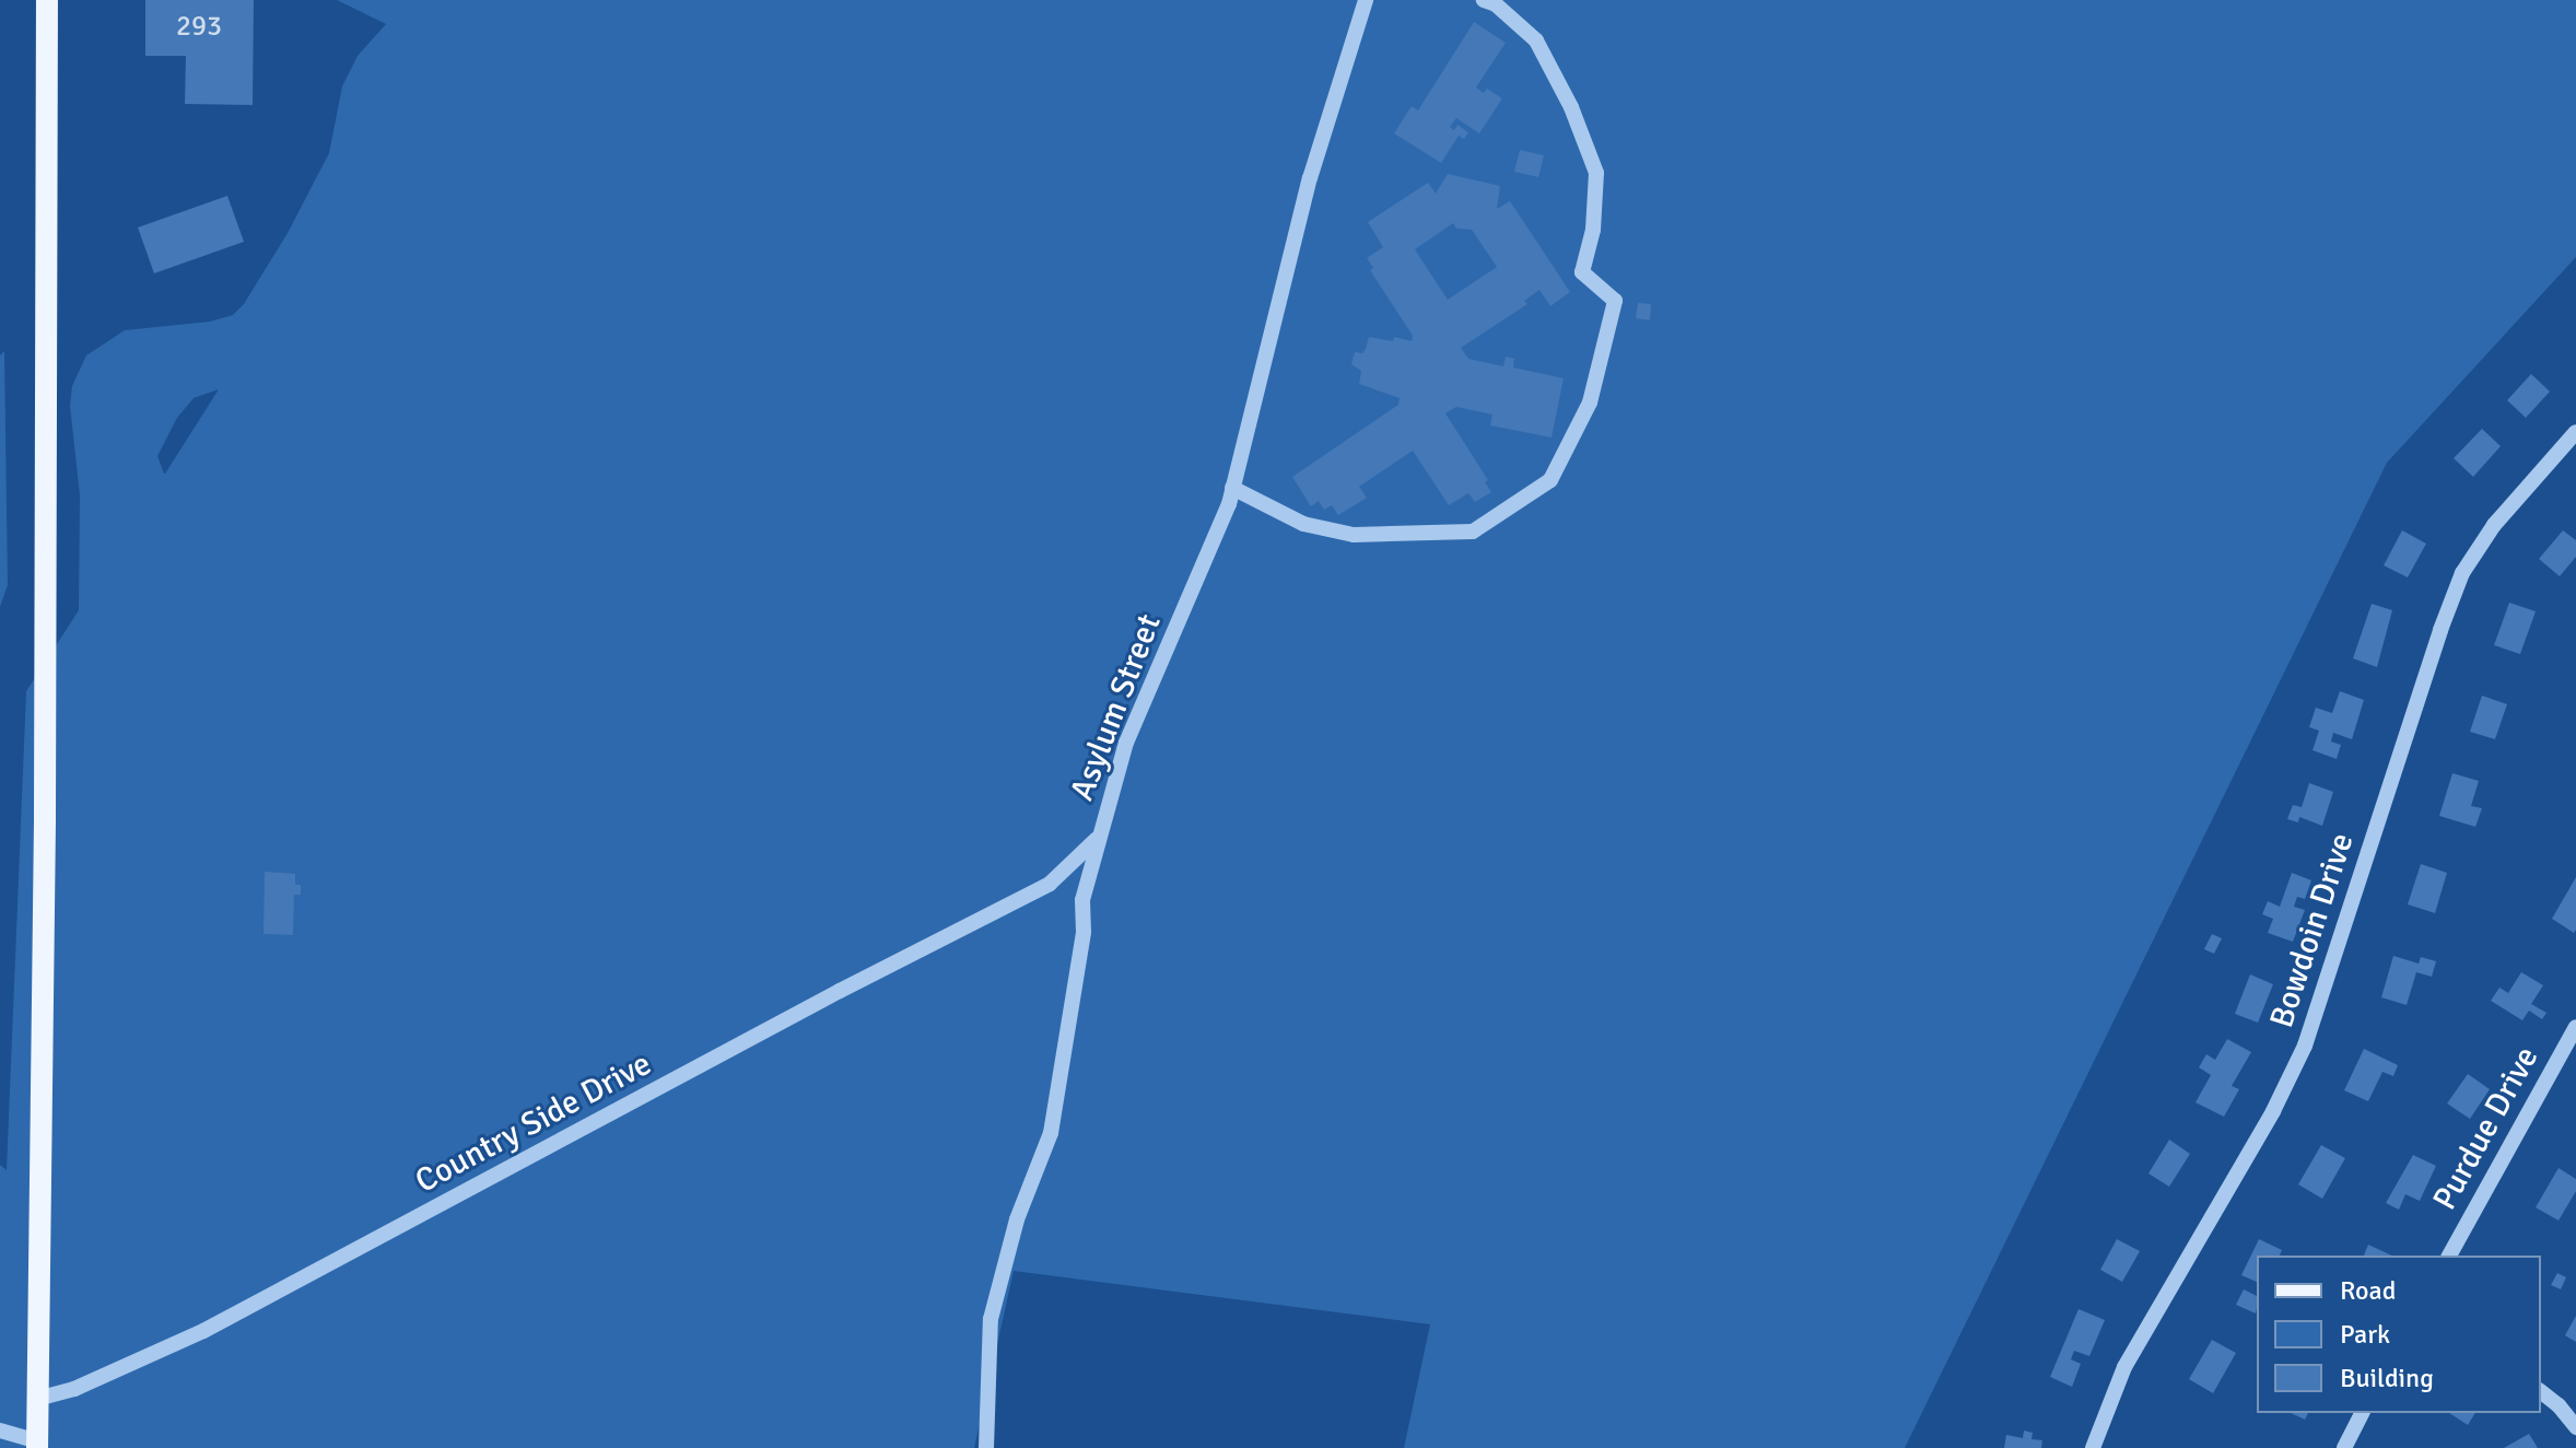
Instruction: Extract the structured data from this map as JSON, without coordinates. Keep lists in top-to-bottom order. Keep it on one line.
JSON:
{"streets":{"street":["Asylum Street","Bowdoin Drive","Country Side Drive","Purdue Drive"]},"crossings":[["Asylum Street","Country Side Drive"]],"house_numbers":["293"],"legend":["Road","Park","Building"]}
